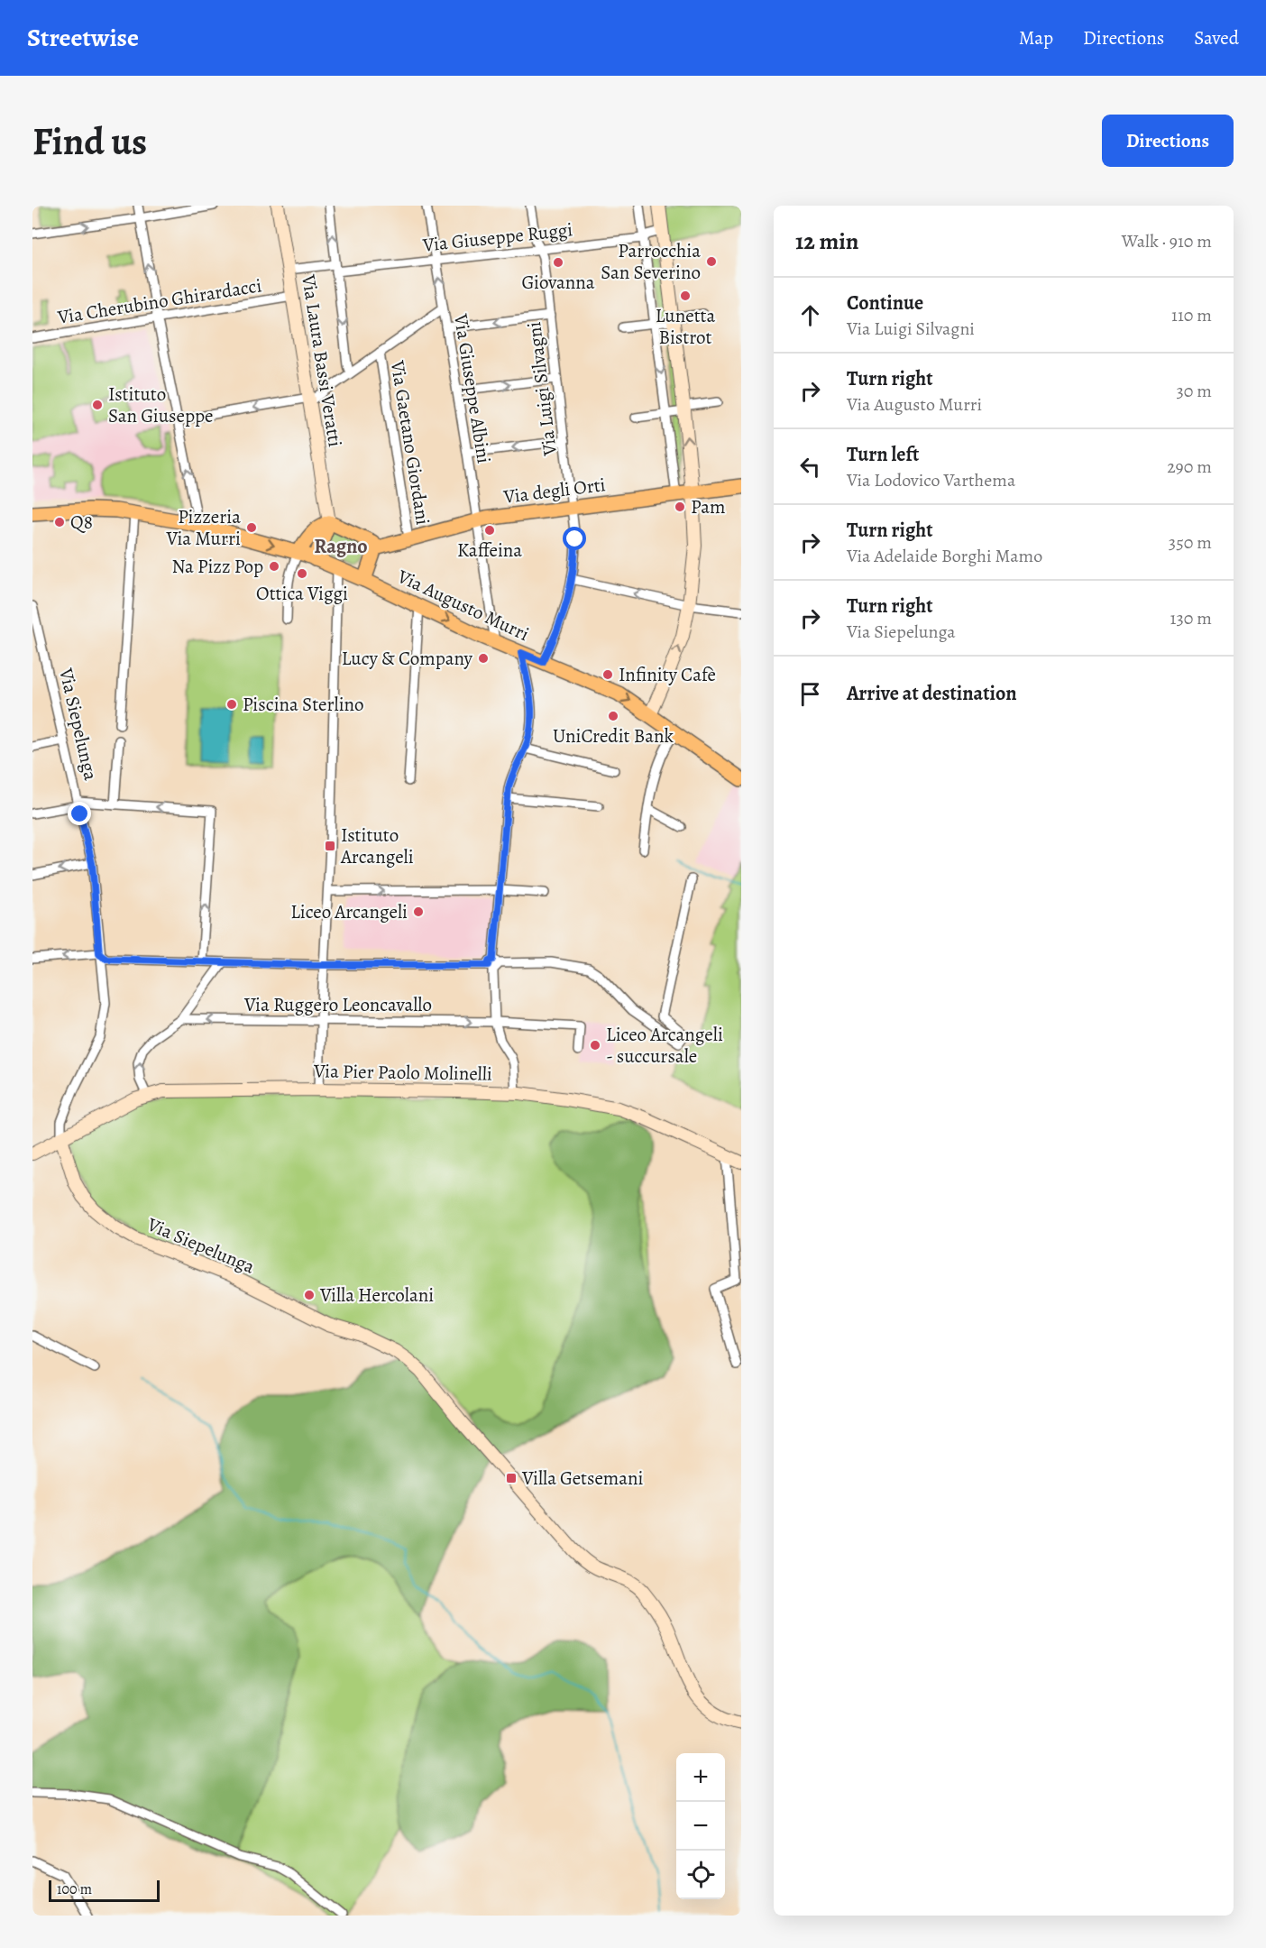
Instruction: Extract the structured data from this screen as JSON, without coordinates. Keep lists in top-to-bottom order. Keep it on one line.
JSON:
{"streets":{"main road":["Via degli Orti","Via Augusto Murri"],"street":["Via Giuseppe Ruggi","Via Cherubino Ghirardacci","Via Laura Bassi Veratti","Via Giuseppe Albini","Via Luigi Silvagni","Via Gaetano Giordani","Via Siepelunga","Via Ruggero Leoncavallo","Via Pier Paolo Molinelli"]},"crossings":[["Via Giuseppe Ruggi","Via Laura Bassi Veratti"],["Via Giuseppe Ruggi","Via Giuseppe Albini"],["Via Giuseppe Ruggi","Via Luigi Silvagni"],["Via Cherubino Ghirardacci","Via Laura Bassi Veratti"],["Via Giuseppe Albini","Via degli Orti"],["Via Giuseppe Albini","Via Augusto Murri"],["Via Luigi Silvagni","Via degli Orti"],["Via Luigi Silvagni","Via Augusto Murri"],["Via Gaetano Giordani","Via degli Orti"],["Via Siepelunga","Via Pier Paolo Molinelli"]],"one_way":["Via Augusto Murri"],"districts":["Ragno"],"places":{"other":["Parrocchia San Severino","Giovanna","Lunetta Bistrot","Istituto San Giuseppe","Pam","Q8","Pizzeria Via Murri","Kaffeina","Na Pizz Pop","Ottica Viggi","Lucy & Company","Infinity Cafè","Piscina Sterlino","UniCredit Bank","Liceo Arcangeli","Liceo Arcangeli - succursale","Villa Hercolani"],"transit":["Istituto Arcangeli","Villa Getsemani"]},"scale_bar":"100 m","page":{"header":"Streetwise","nav":["Map","Directions","Saved"],"buttons":"Directions","title":"Find us","heading":["12 min","Walk · 910 m"],"list":[["Continue","Via Luigi Silvagni","110 m"],["Turn right","Via Augusto Murri","30 m"],["Turn left","Via Lodovico Varthema","290 m"],["Turn right","Via Adelaide Borghi Mamo","350 m"],["Turn right","Via Siepelunga","130 m"],"Arrive at destination"],"map_buttons":["+","−"],"scale":"100 m"}}
